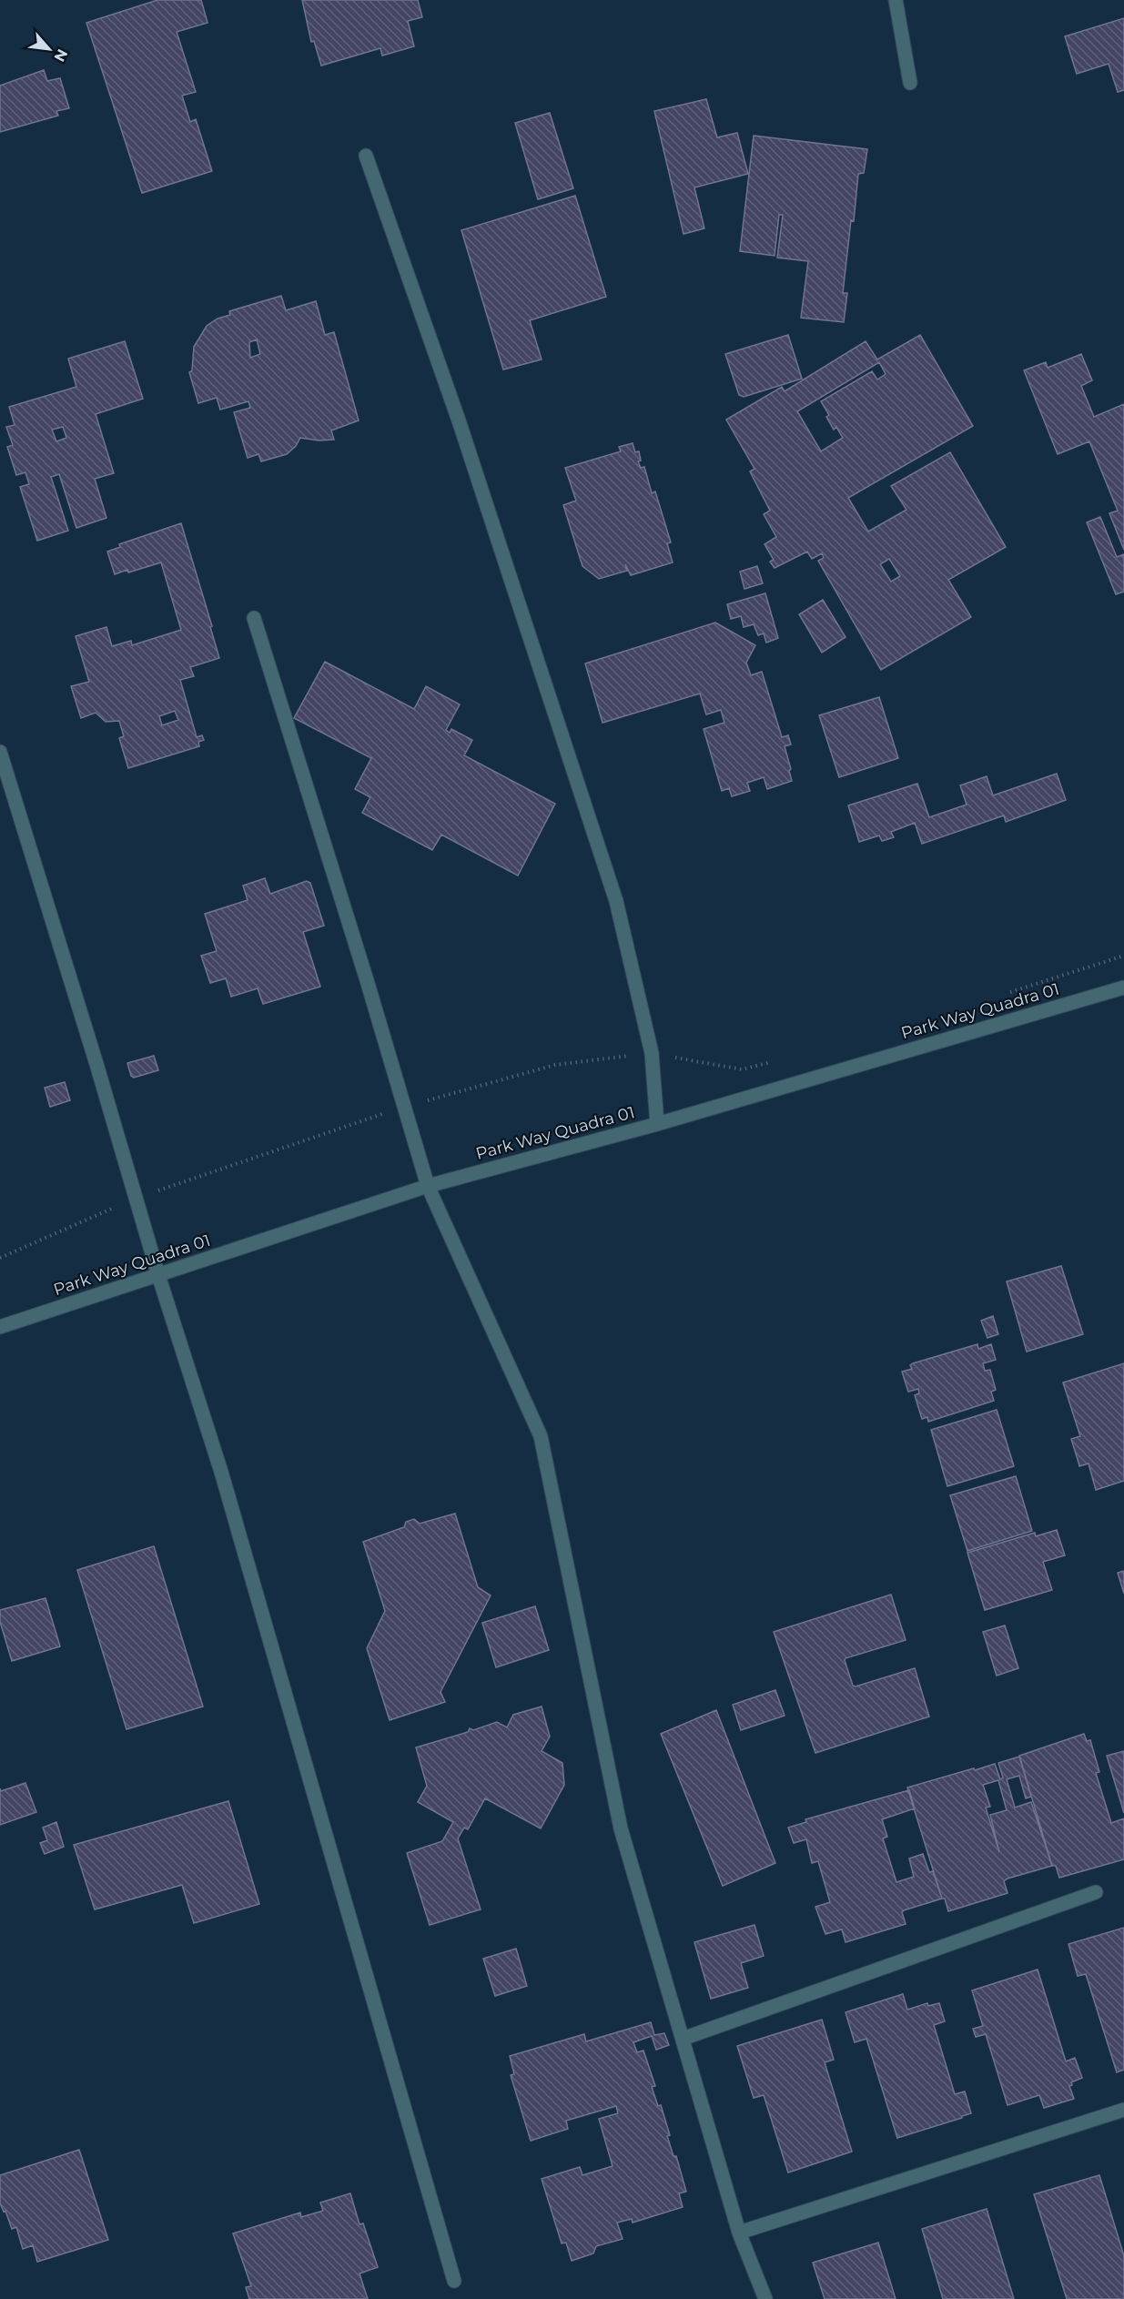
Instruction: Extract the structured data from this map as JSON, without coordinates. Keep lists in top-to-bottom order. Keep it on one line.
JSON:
{"streets":{"street":["Park Way Quadra 01"]},"north":"bottom right"}
